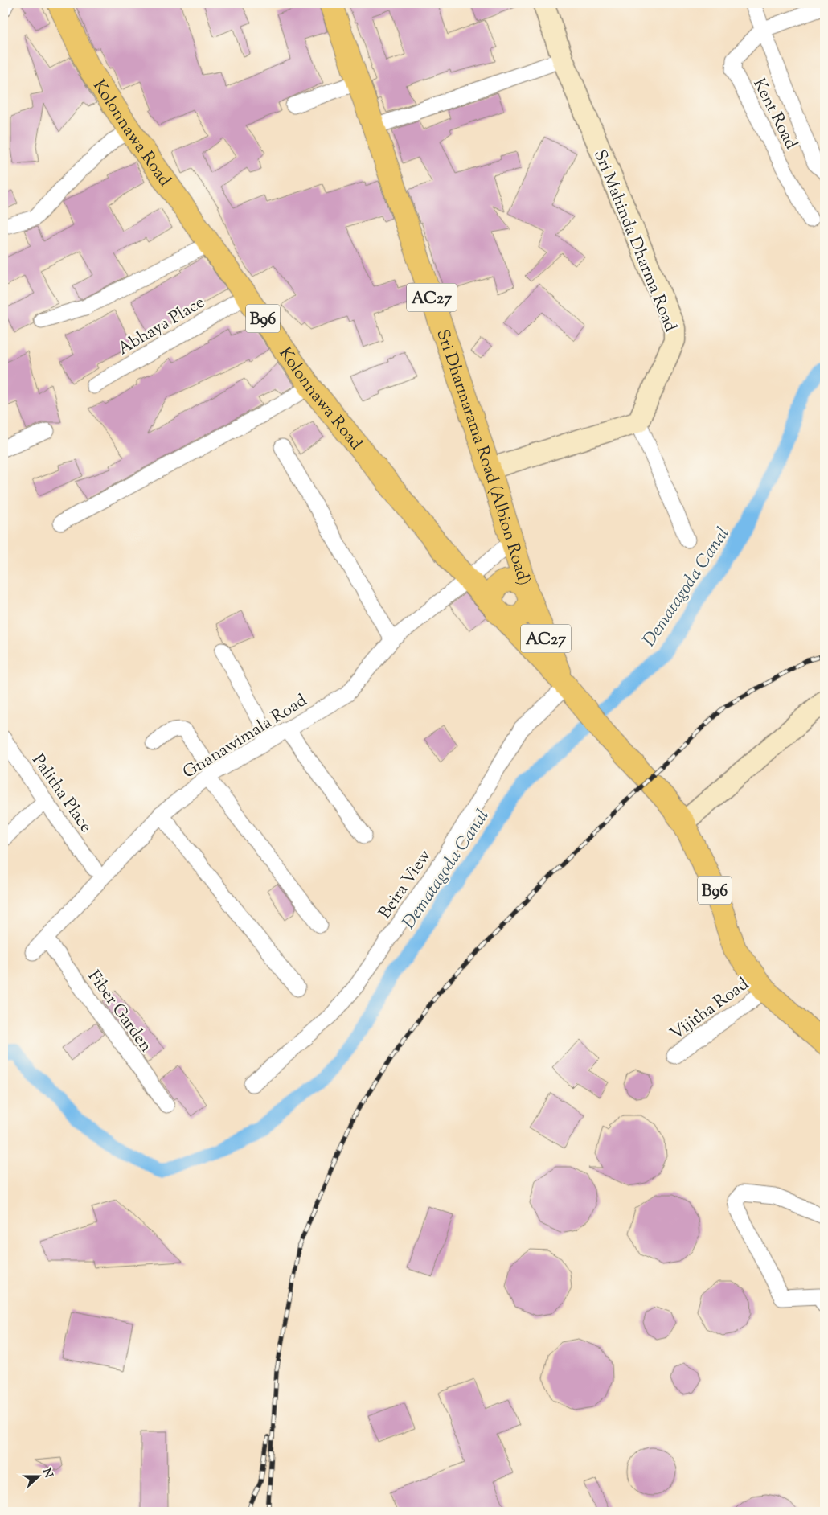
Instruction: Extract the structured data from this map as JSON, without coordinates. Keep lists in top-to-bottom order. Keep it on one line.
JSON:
{"streets":{"main road":["Kolonnawa Road","AC27","B96","Sri Dharmarama Road (Albion Road)"],"street":["Kent Road","Sri Mahinda Dharma Road","Abhaya Place","Gnanawimala Road","Palitha Place","Beira View","Vijitha Road","Fiber Garden"]},"crossings":[["Kolonnawa Road","B96"],["Kolonnawa Road","Abhaya Place"],["Kolonnawa Road","Sri Dharmarama Road (Albion Road)"],["Kolonnawa Road","Gnanawimala Road"],["Kolonnawa Road","Beira View"],["B96","Sri Dharmarama Road (Albion Road)"],["B96","Beira View"],["B96","Vijitha Road"],["Sri Dharmarama Road (Albion Road)","Gnanawimala Road"],["Sri Dharmarama Road (Albion Road)","Beira View"],["Gnanawimala Road","Fiber Garden"]],"water":["Dematagoda Canal"],"north":"right"}
